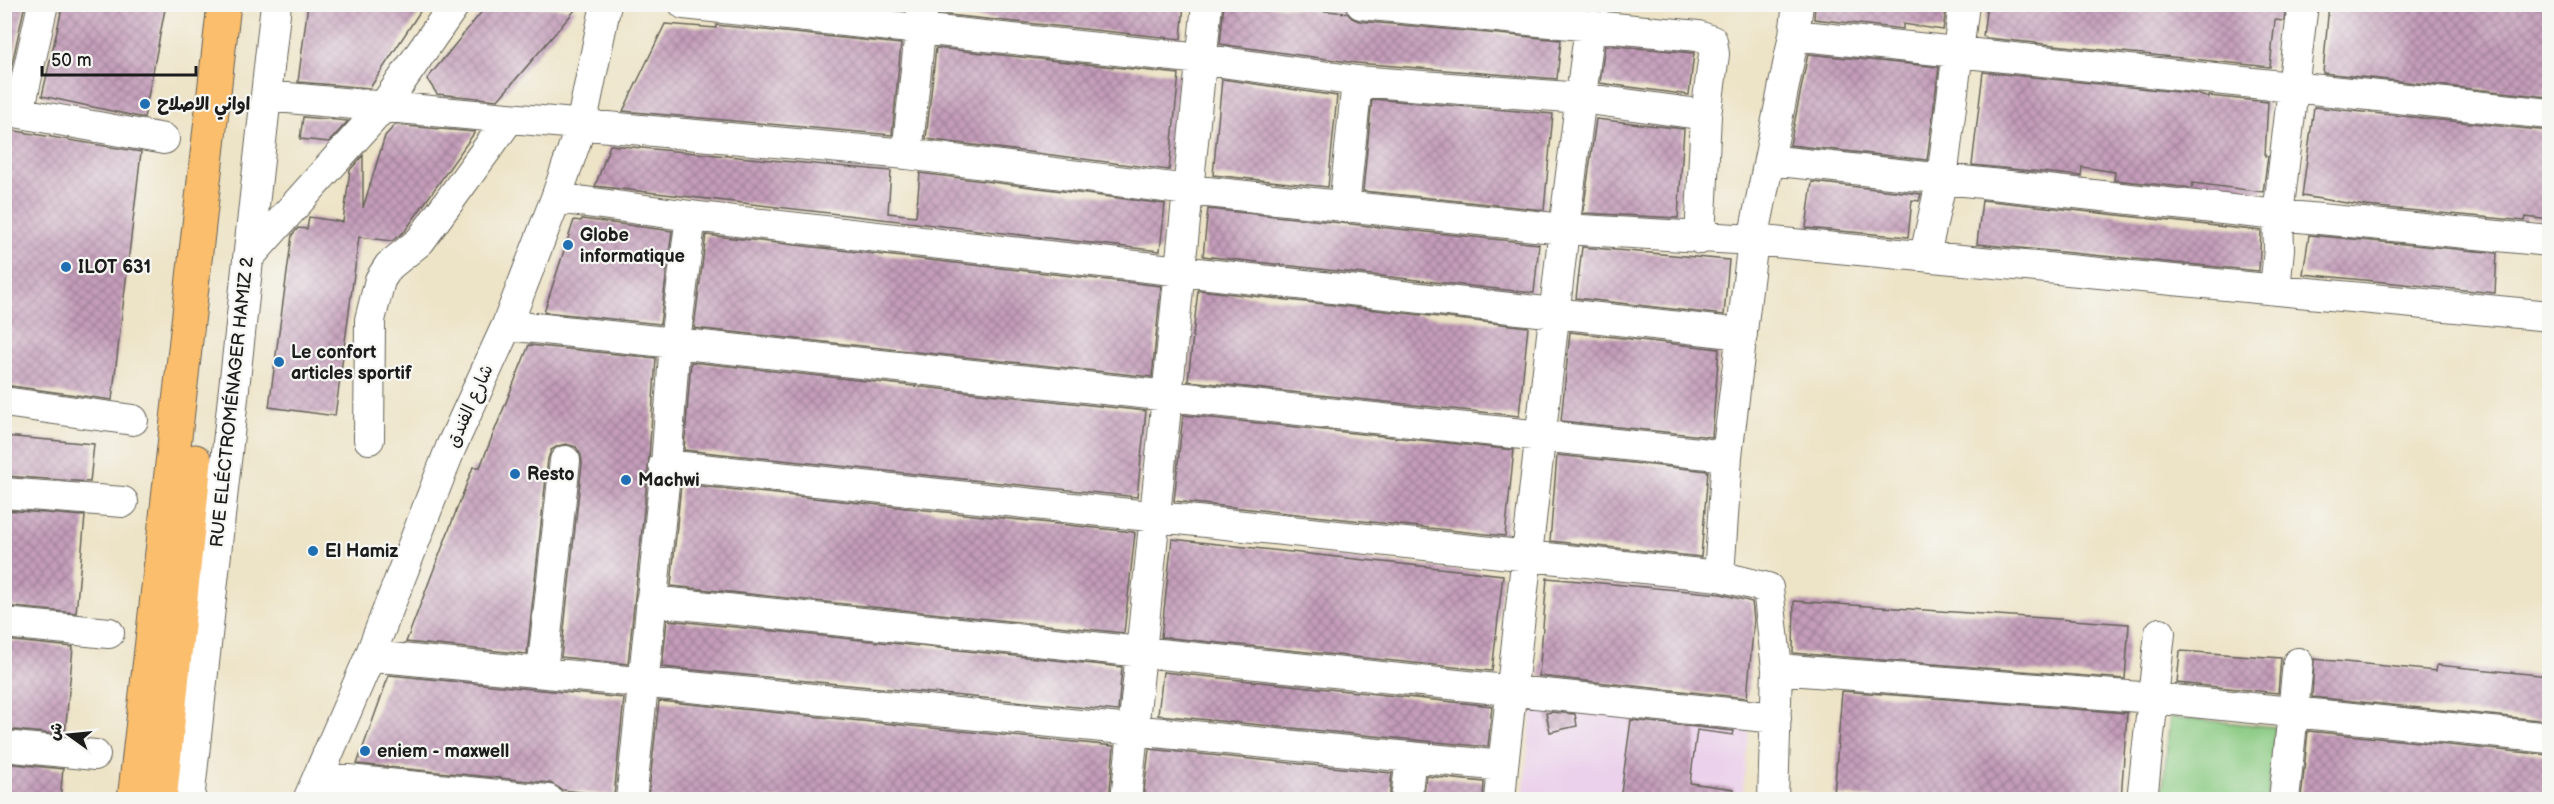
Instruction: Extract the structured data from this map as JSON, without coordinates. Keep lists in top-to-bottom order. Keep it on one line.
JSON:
{"streets":{"street":["RUE ELÉCTROMÉNAGER HAMIZ 2","شارع الفندق"]},"places":["اواني الاصلاح","Globe informatique","ILOT 631","Le confort articles sportif","Resto","Machwi","El Hamiz","eniem - maxwell"],"scale_bar":"50 m","north":"left"}
